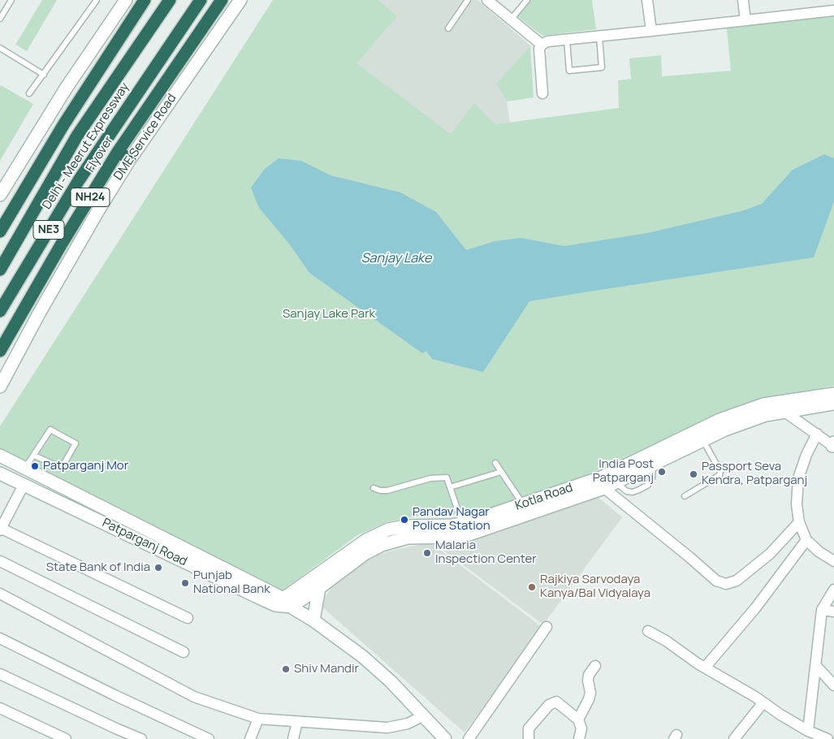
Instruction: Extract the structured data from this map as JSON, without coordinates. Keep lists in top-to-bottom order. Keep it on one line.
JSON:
{"streets":{"highway":["Delhi - Meerut Expressway","Flyover","NH24","NE3"],"main road":["DME Service Road","Kotla Road","Patparganj Road"]},"crossings":[["Kotla Road","Patparganj Road"]],"water":["Sanjay Lake"],"parks":["Sanjay Lake Park"],"places":["Patparganj Mor","India Post Patparganj","Passport Seva Kendra, Patparganj","Pandav Nagar Police Station","Malaria Inspection Center","State Bank of India","Punjab National Bank","Rajkiya Sarvodaya Kanya/Bal Vidyalaya","Shiv Mandir"]}
